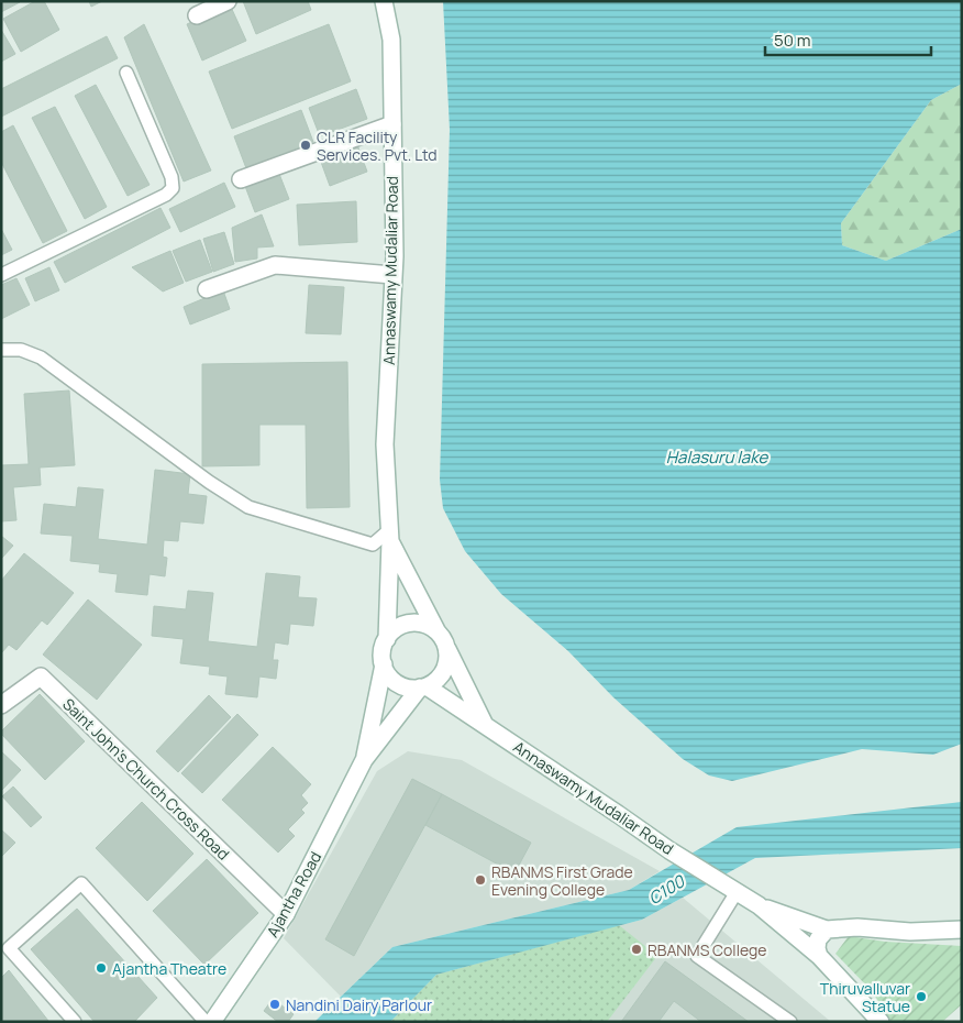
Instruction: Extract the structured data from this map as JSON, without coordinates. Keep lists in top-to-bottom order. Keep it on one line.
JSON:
{"streets":{"street":["Annaswamy Mudaliar Road","Saint John's Church Cross Road","Ajantha Road"]},"crossings":[["Saint John's Church Cross Road","Ajantha Road"]],"water":["Halasuru lake","C100"],"places":["CLR Facility Services. Pvt. Ltd","RBANMS First Grade Evening College","RBANMS College","Ajantha Theatre","Thiruvalluvar Statue","Nandini Dairy Parlour"],"scale_bar":"50 m"}
